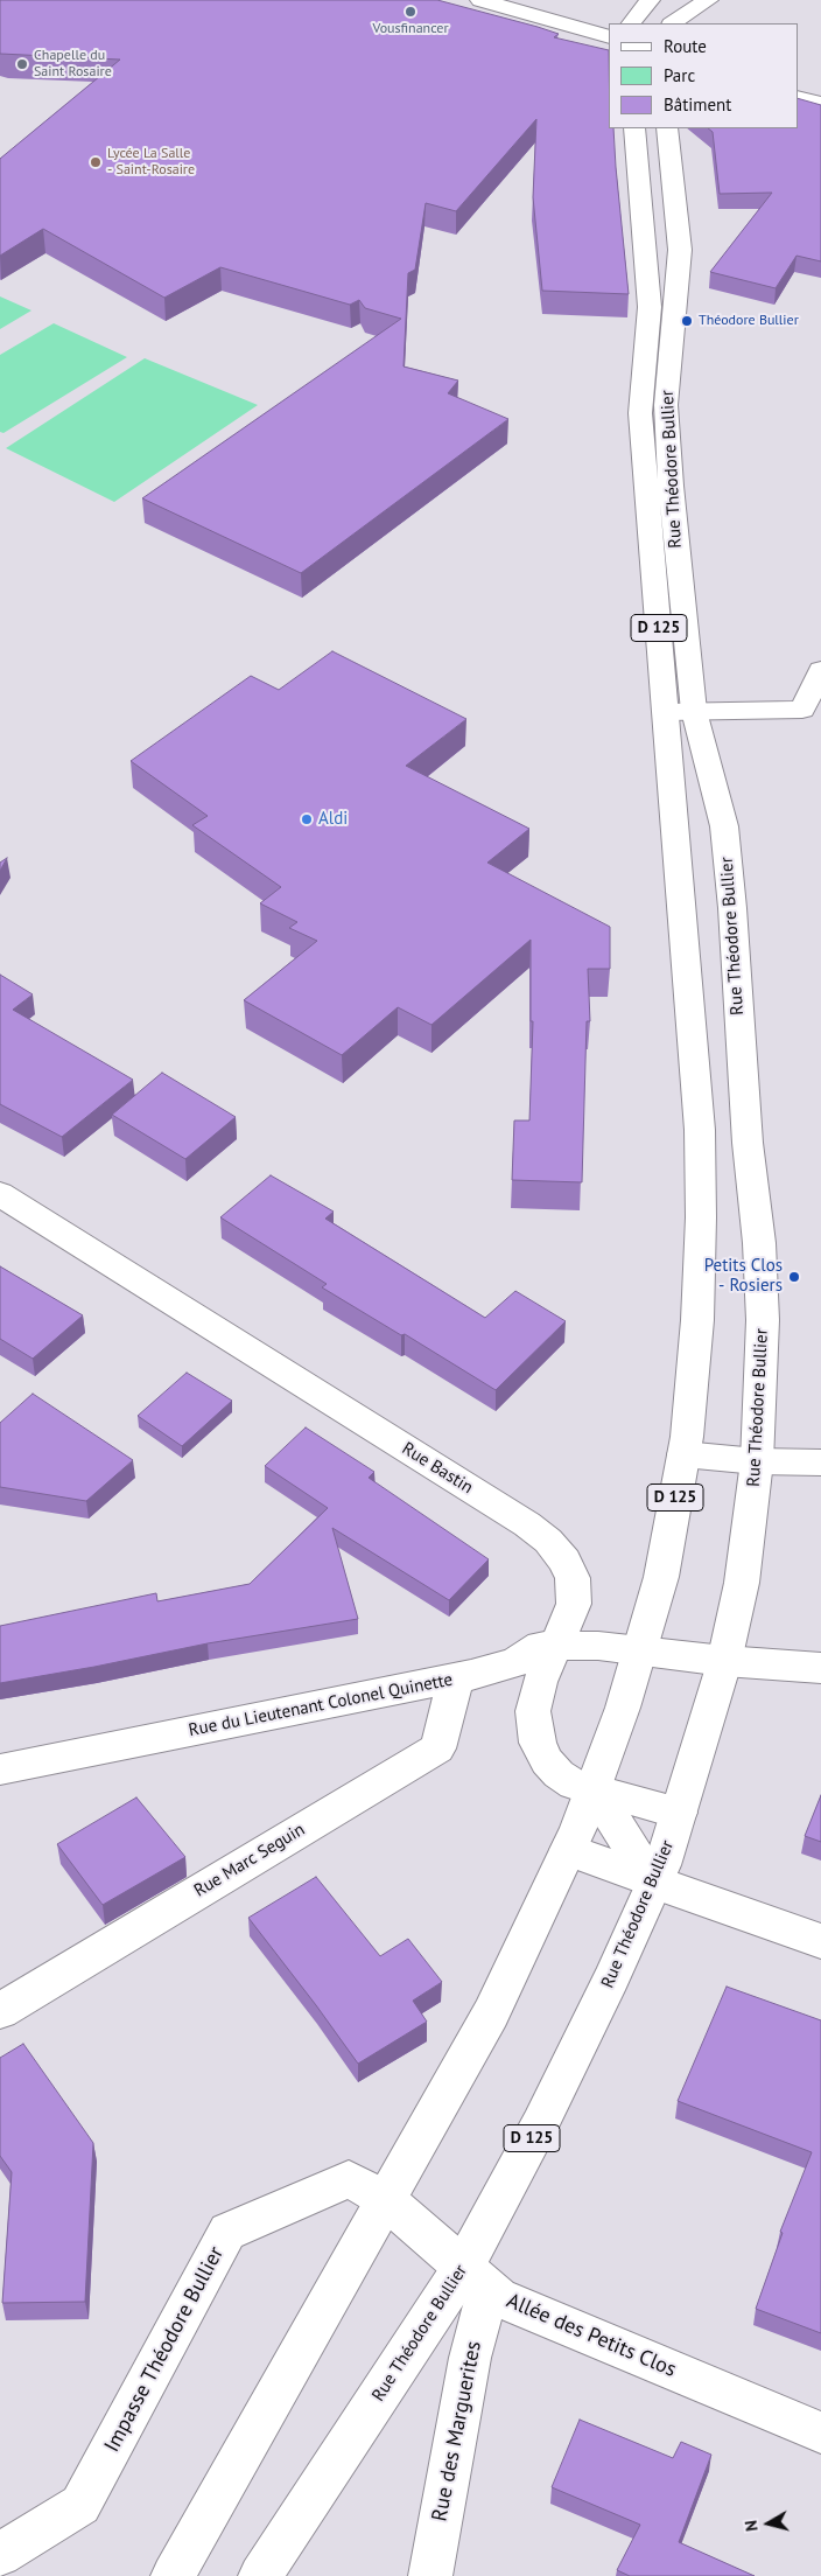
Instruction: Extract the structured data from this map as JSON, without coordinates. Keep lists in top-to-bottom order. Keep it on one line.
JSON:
{"streets":{"main road":["Rue Théodore Bullier","D 125","Rue Bastin","Rue du Lieutenant Colonel Quinette","Rue Marc Seguin","Allée des Petits Clos","Impasse Théodore Bullier","Rue des Marguerites"]},"crossings":[["Rue Théodore Bullier","Rue Bastin"],["Rue Théodore Bullier","Rue du Lieutenant Colonel Quinette"],["Rue Théodore Bullier","Allée des Petits Clos"],["Rue Théodore Bullier","Impasse Théodore Bullier"],["Rue Théodore Bullier","Rue des Marguerites"],["Rue Bastin","Rue du Lieutenant Colonel Quinette"],["Rue du Lieutenant Colonel Quinette","Rue Marc Seguin"],["Allée des Petits Clos","Impasse Théodore Bullier"],["Allée des Petits Clos","Rue des Marguerites"]],"places":["Vousfinancer","Chapelle du Saint Rosaire","Lycée La Salle - Saint-Rosaire","Théodore Bullier","Aldi","Petits Clos - Rosiers"],"legend":["Route","Parc","Bâtiment"],"north":"left"}
